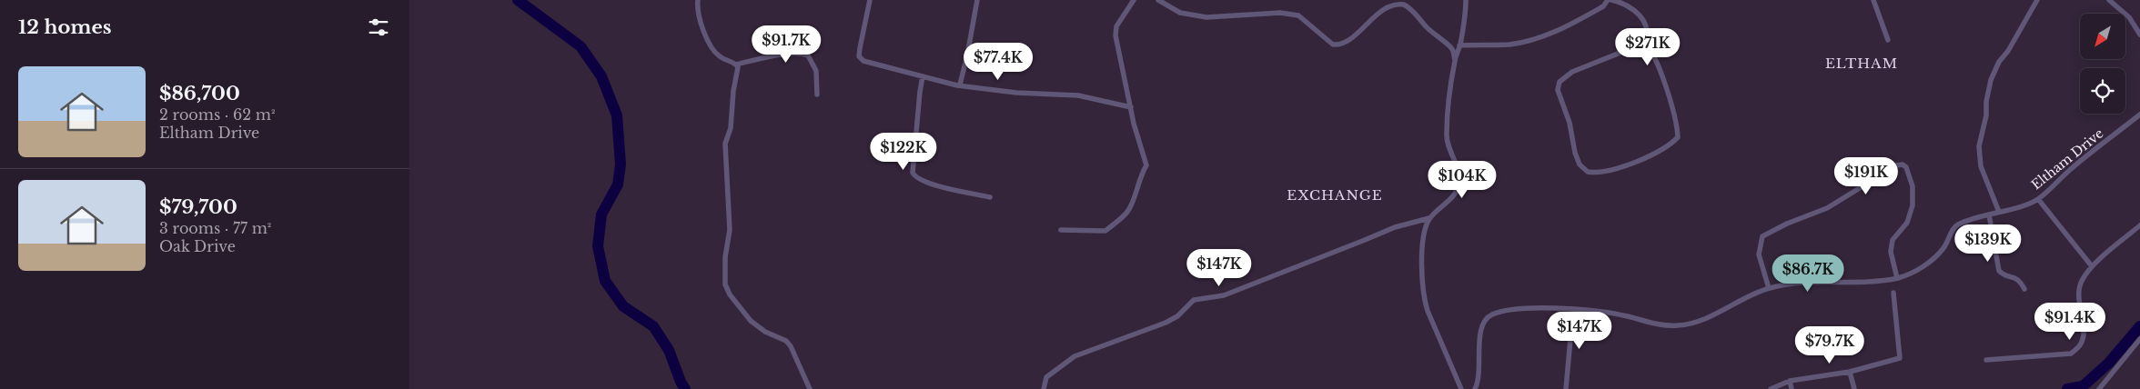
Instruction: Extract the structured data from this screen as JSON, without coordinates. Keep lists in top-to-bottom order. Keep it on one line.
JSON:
{"streets":{"street":["Eltham Drive"]},"districts":["ELTHAM","EXCHANGE"],"north":"bottom left","page":{"heading":"12 homes","price":["$91.7K","$271K","$77.4K","$122K","$191K","$104K","$139K","$147K","$86.7K","$91.4K","$147K","$79.7K"],"list":[{"name":"$86,700","note":"2 rooms · 62 m² · Eltham Drive"},{"name":"$79,700","note":"3 rooms · 77 m² · Oak Drive"}]}}
